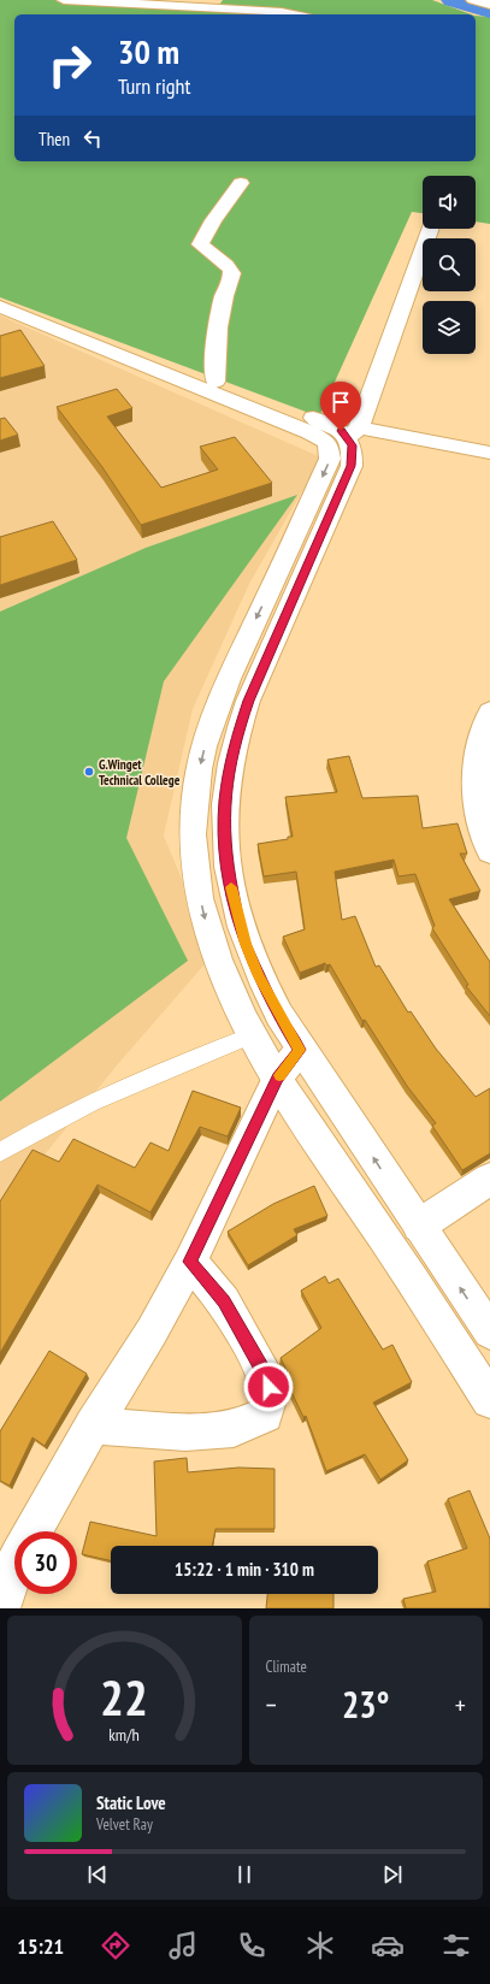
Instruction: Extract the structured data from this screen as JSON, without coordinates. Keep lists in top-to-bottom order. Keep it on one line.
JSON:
{"places":["G.Winget Technical College"],"page":{"turn":["30 m","Turn right"],"then":"Then","limit":"30","trip":"15:22 · 1 min · 310 m","tile":"Climate","heat":["−","23°","+"],"song":["Static Love","Velvet Ray"],"tabs":"15:21","gauge":["22","km/h"]}}
